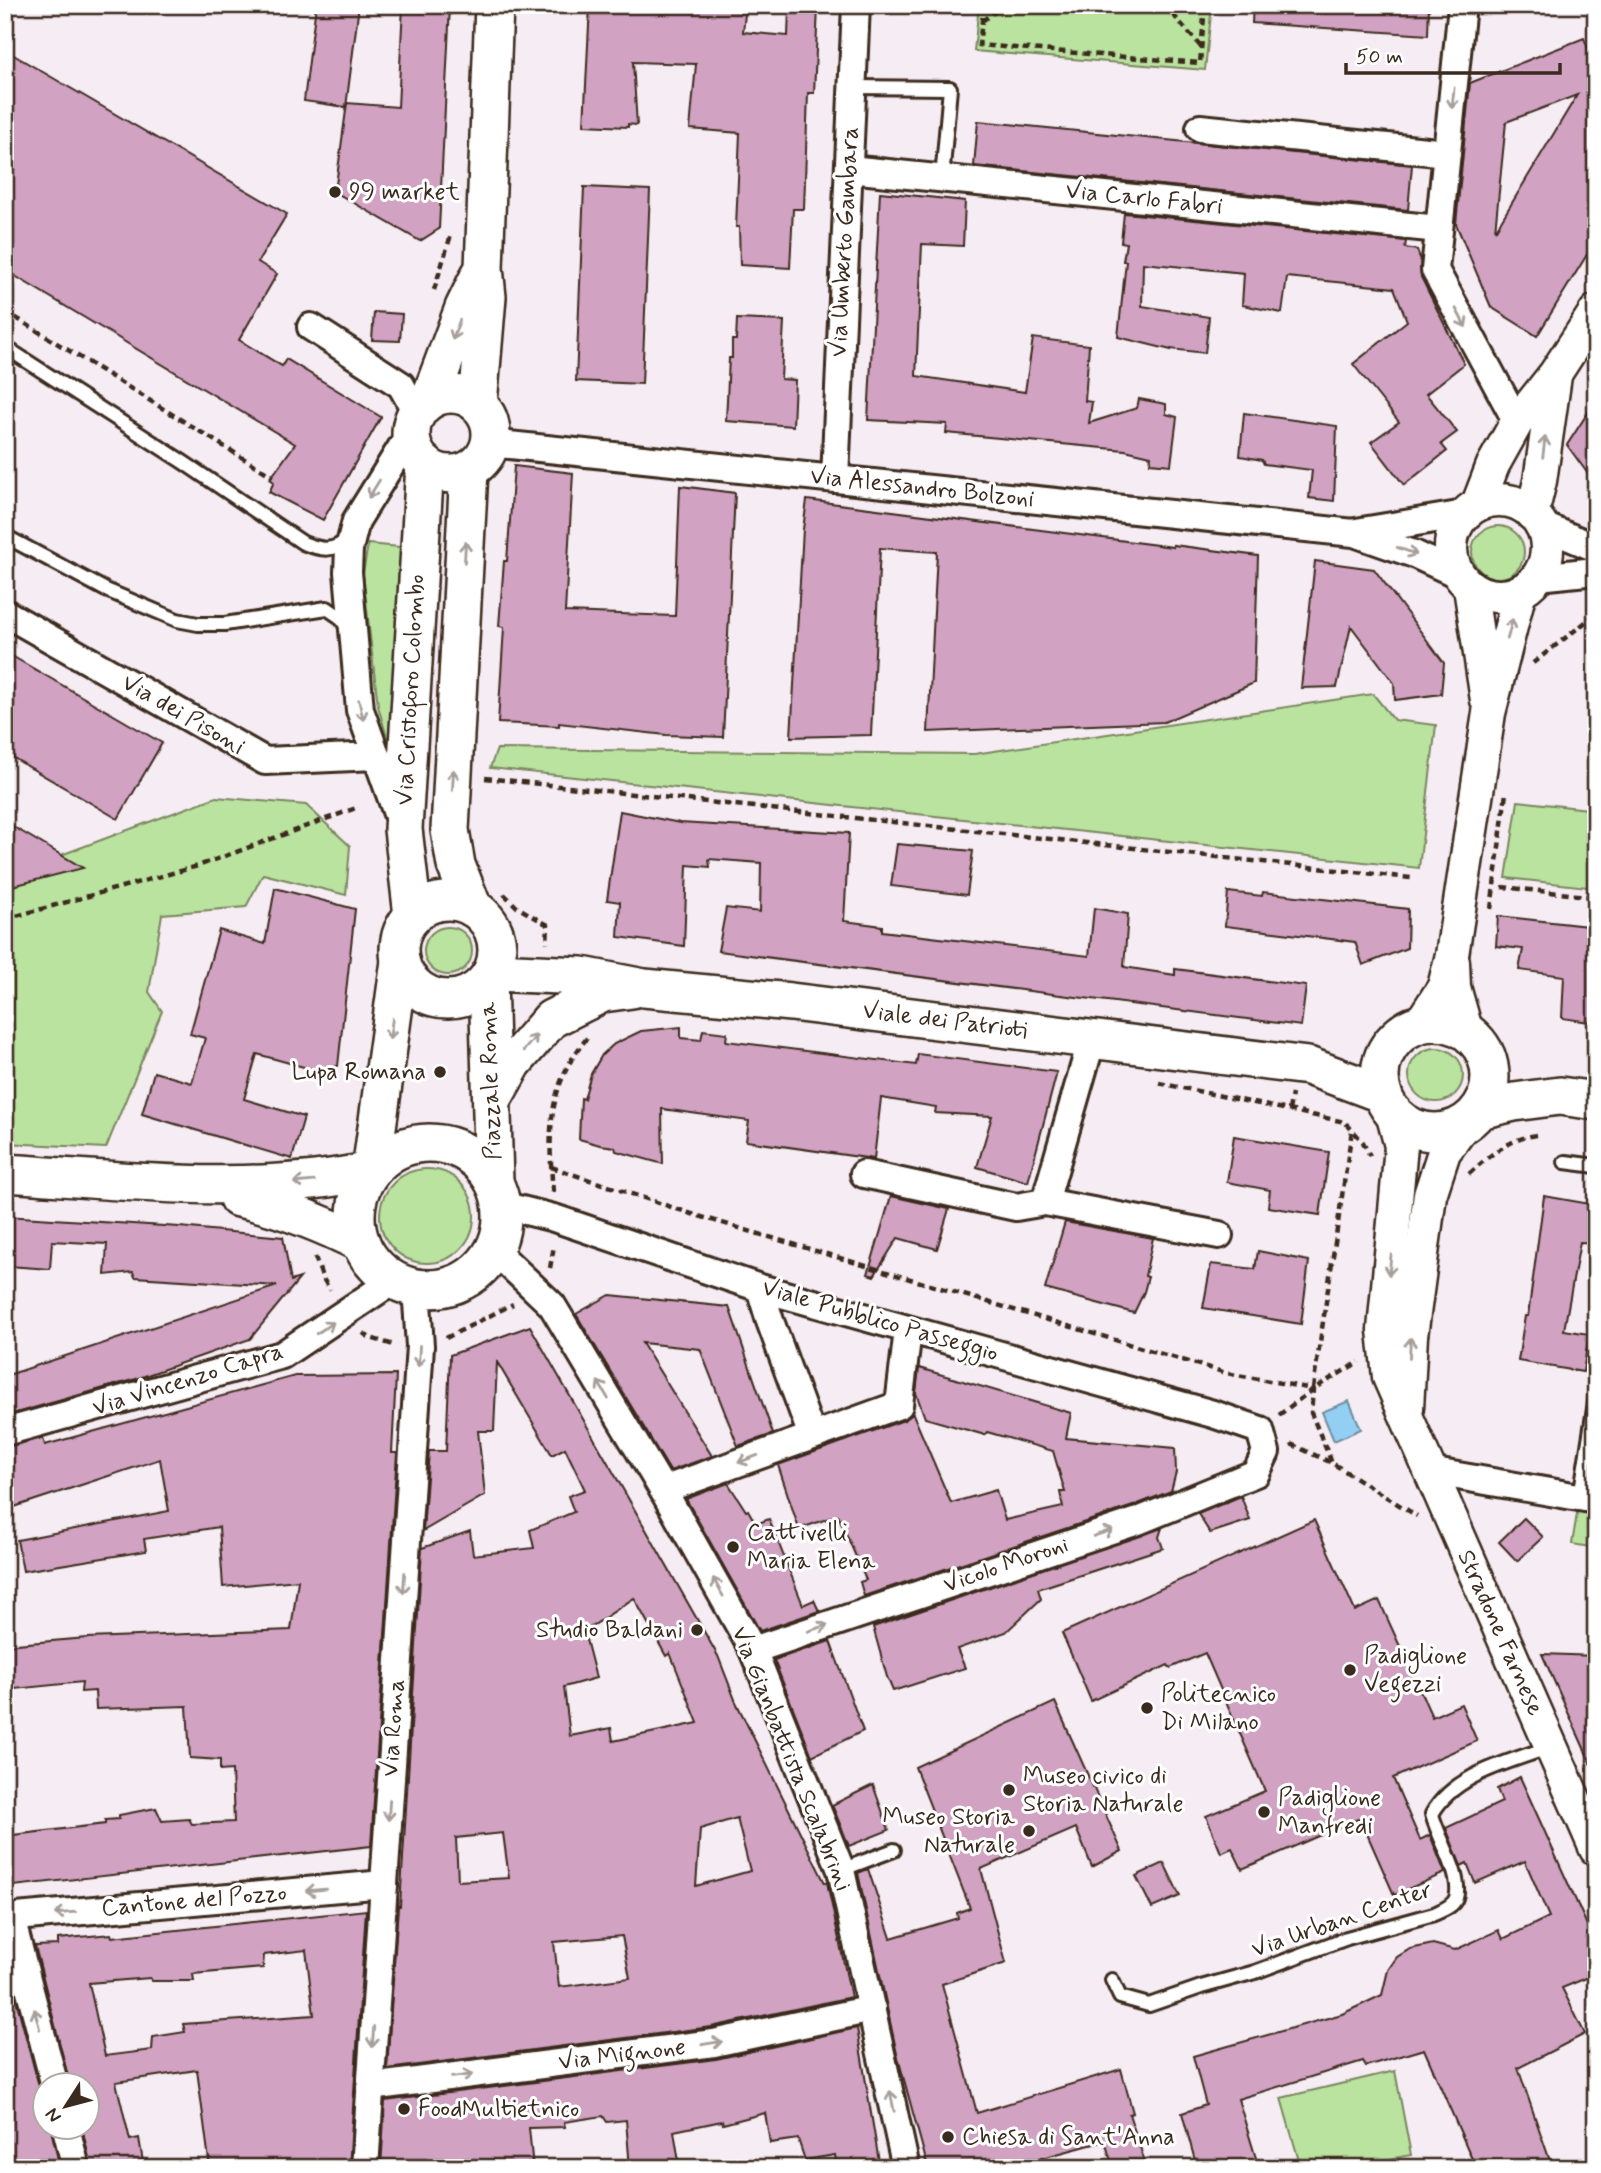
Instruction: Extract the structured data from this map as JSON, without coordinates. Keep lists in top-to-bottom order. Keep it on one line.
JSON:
{"streets":{"main road":["Via Cristoforo Colombo","Viale dei Patrioti","Piazzale Roma"],"street":["Via Carlo Fabri","Via Umberto Gambara","Via Alessandro Bolzoni","Via dei Pisoni","Viale Pubblico Passeggio","Via Vincenzo Capra","Vicolo Moroni","Stradone Farnese","Via Roma","Via Gianbattista Scalabrini","Cantone del Pozzo","Via Mignone"],"lane":["Via Urban Center"]},"crossings":[["Via Carlo Fabri","Via Umberto Gambara"],["Via Umberto Gambara","Via Alessandro Bolzoni"],["Via Alessandro Bolzoni","Via Cristoforo Colombo"],["Via Cristoforo Colombo","Viale dei Patrioti"],["Via Cristoforo Colombo","Piazzale Roma"],["Viale dei Patrioti","Piazzale Roma"],["Viale dei Patrioti","Stradone Farnese"],["Piazzale Roma","Viale Pubblico Passeggio"],["Piazzale Roma","Via Vincenzo Capra"],["Piazzale Roma","Via Roma"],["Piazzale Roma","Via Gianbattista Scalabrini"],["Viale Pubblico Passeggio","Via Vincenzo Capra"],["Viale Pubblico Passeggio","Vicolo Moroni"],["Viale Pubblico Passeggio","Via Roma"],["Viale Pubblico Passeggio","Via Gianbattista Scalabrini"],["Via Vincenzo Capra","Via Roma"],["Via Vincenzo Capra","Via Gianbattista Scalabrini"],["Vicolo Moroni","Via Gianbattista Scalabrini"],["Stradone Farnese","Via Urban Center"],["Via Roma","Via Gianbattista Scalabrini"],["Via Roma","Cantone del Pozzo"],["Via Roma","Via Mignone"],["Via Gianbattista Scalabrini","Via Mignone"]],"one_way":["Via Vincenzo Capra","Vicolo Moroni","Via Roma","Via Gianbattista Scalabrini","Cantone del Pozzo","Via Mignone"],"places":["99 market","Lupa Romana","Cattivelli Maria Elena","Studio Baldani","Padiglione Vegezzi","Politecnico Di Milano","Museo civico di Storia Naturale","Padiglione Manfredi","Museo Storia Naturale","FoodMultietnico","Chiesa di Sant'Anna"],"scale_bar":"50 m","north":"bottom left"}
